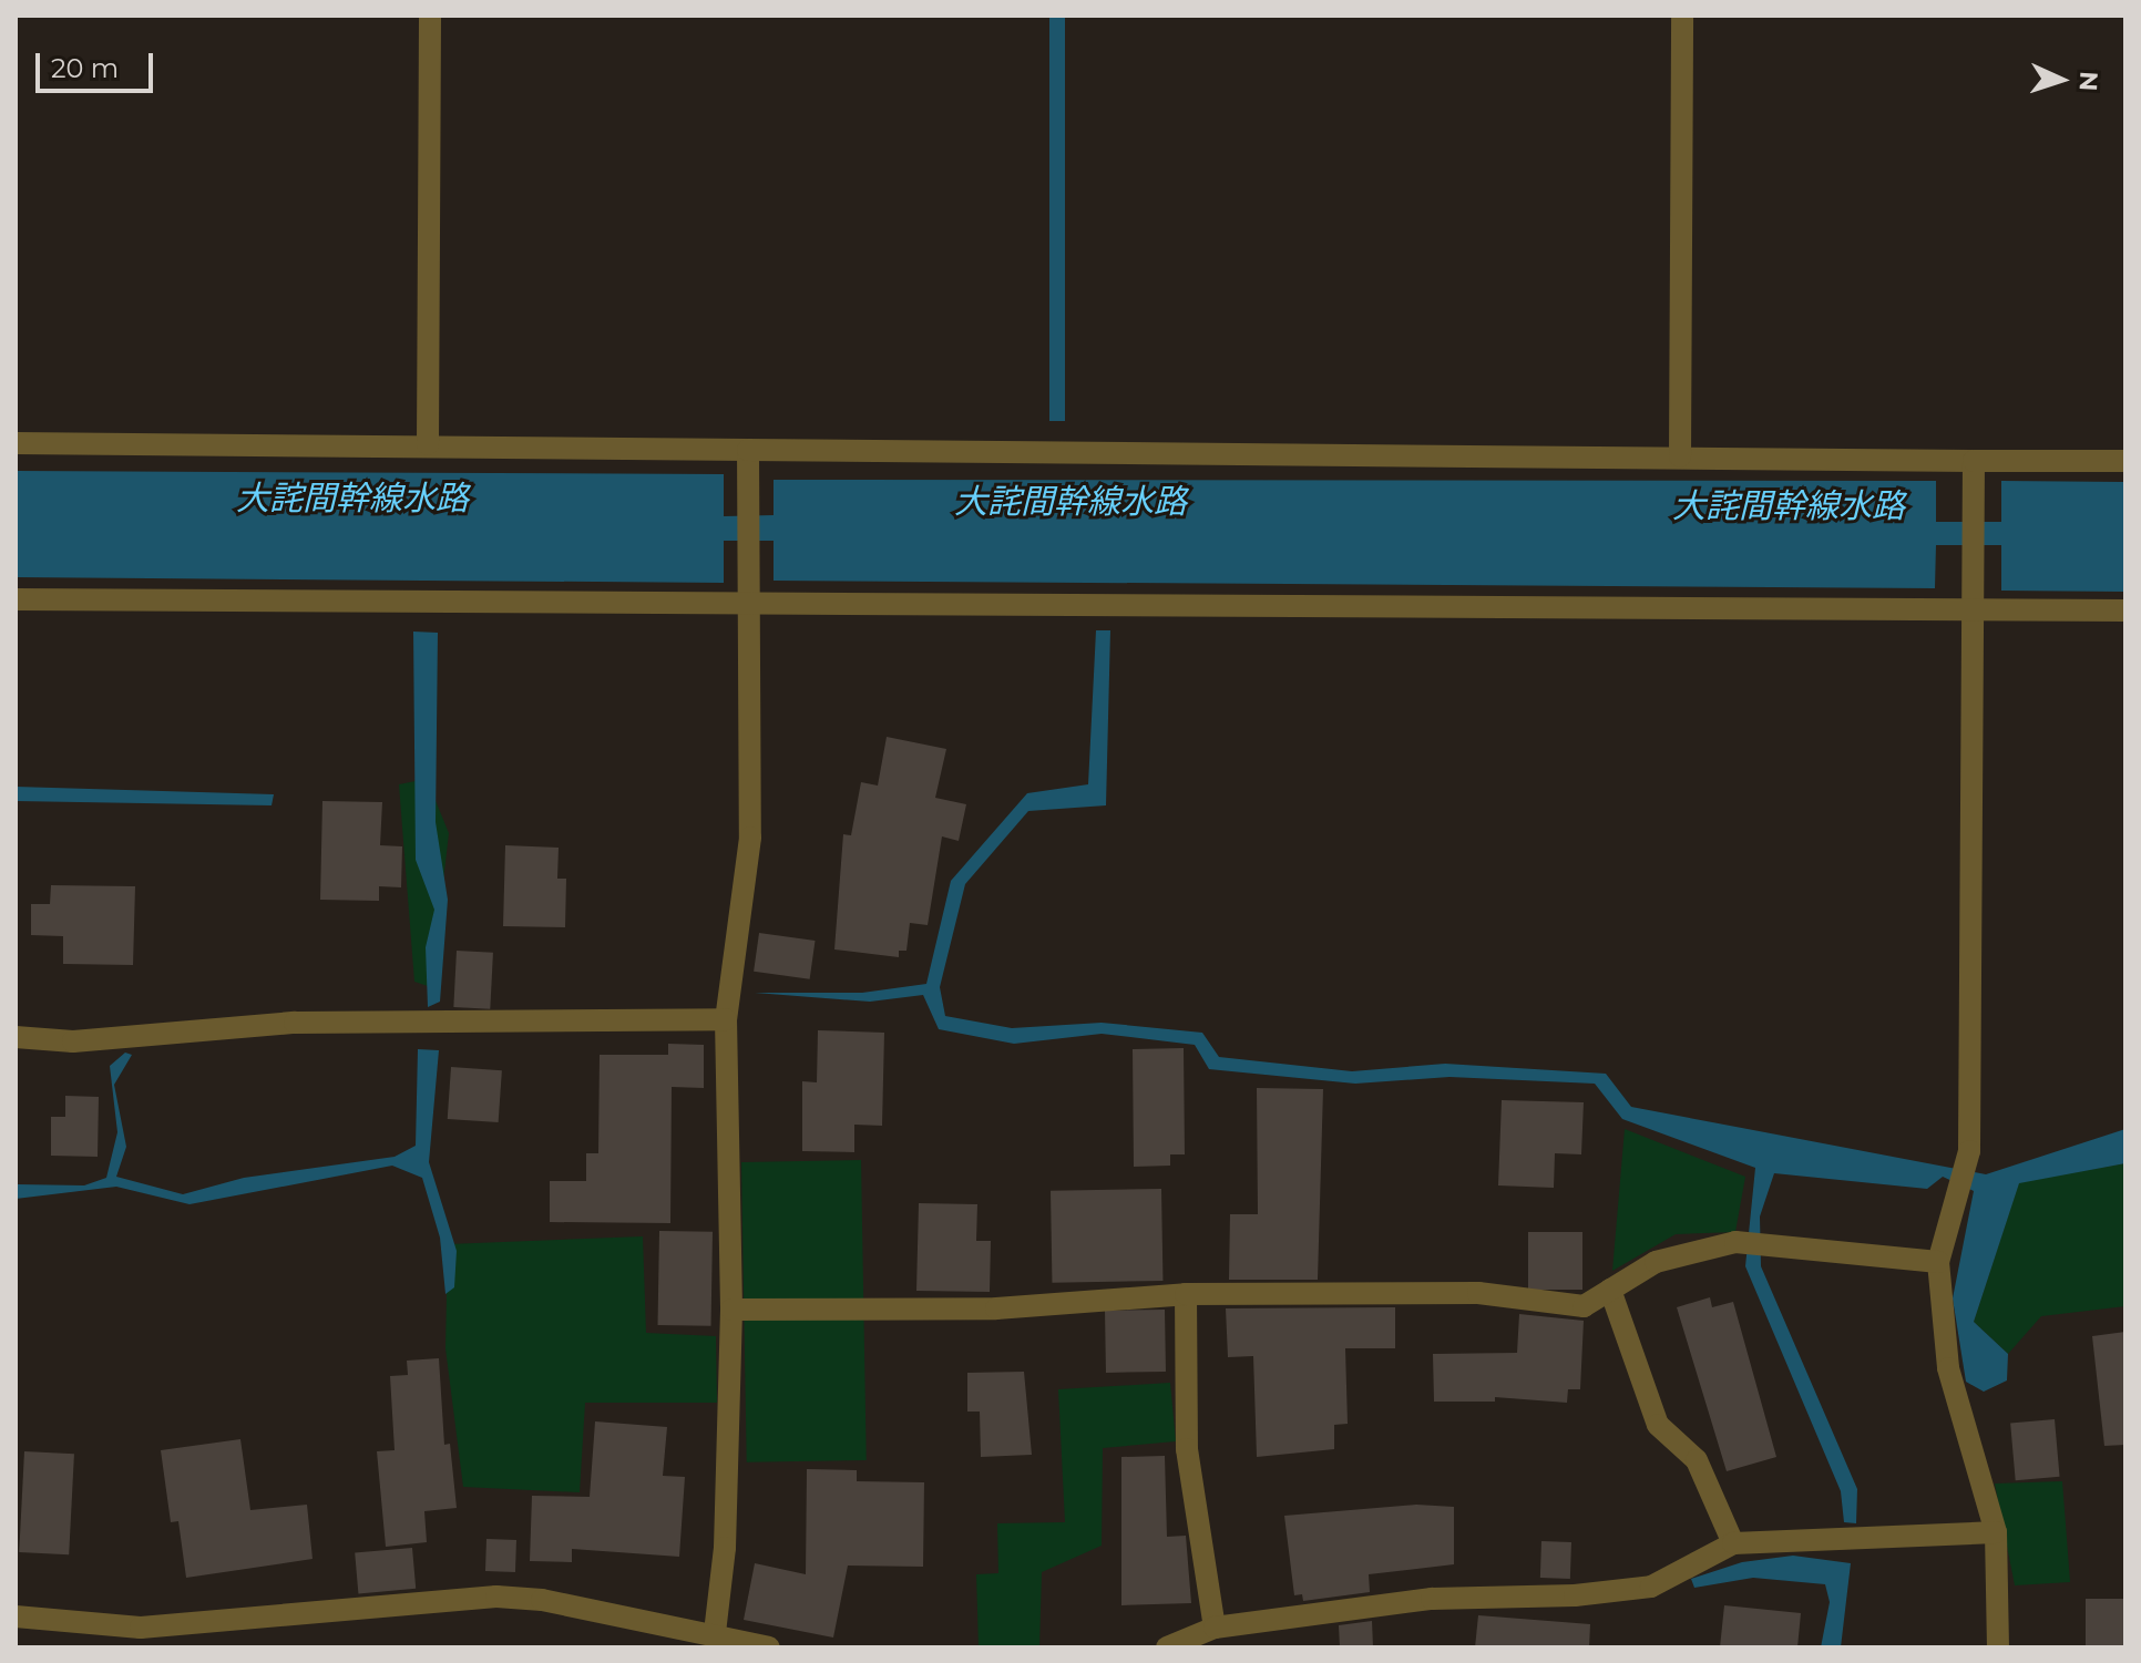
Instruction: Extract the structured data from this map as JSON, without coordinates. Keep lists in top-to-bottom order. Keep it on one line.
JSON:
{"water":["大詫間幹線水路"],"scale_bar":"20 m","north":"right"}
